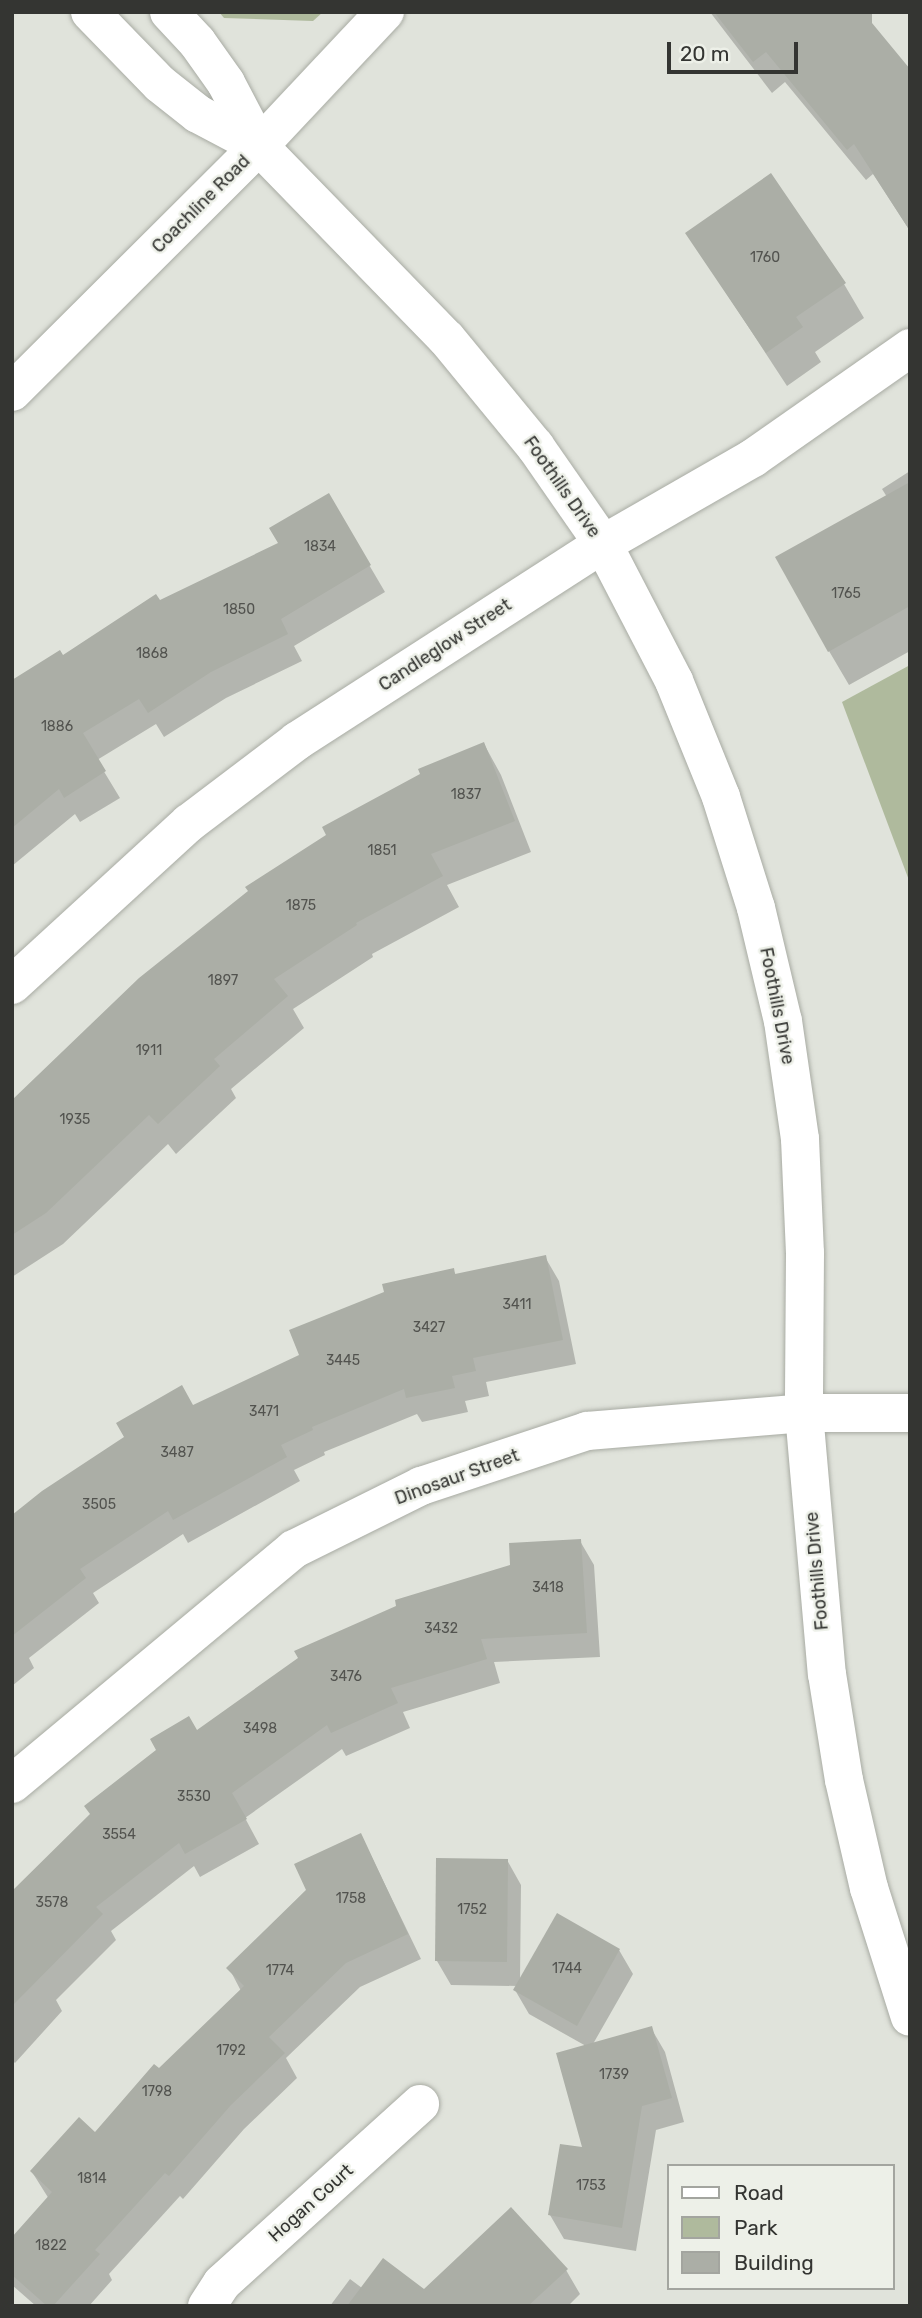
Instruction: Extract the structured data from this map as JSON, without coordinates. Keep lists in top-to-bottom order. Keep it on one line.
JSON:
{"streets":{"street":["Coachline Road","Foothills Drive","Candleglow Street","Dinosaur Street","Hogan Court"]},"crossings":[["Coachline Road","Foothills Drive"],["Foothills Drive","Candleglow Street"],["Foothills Drive","Dinosaur Street"]],"house_numbers":["1760","1834","1765","1850","1868","1886","1837","1851","1875","1897","1911","1935","3411","3427","3445","3471","3487","3505","3418","3432","3476","3498","3530","3554","1758","3578","1752","1744","1774","1792","1739","1798","1814","1753","1822"],"legend":["Road","Park","Building"],"scale_bar":"20 m"}
